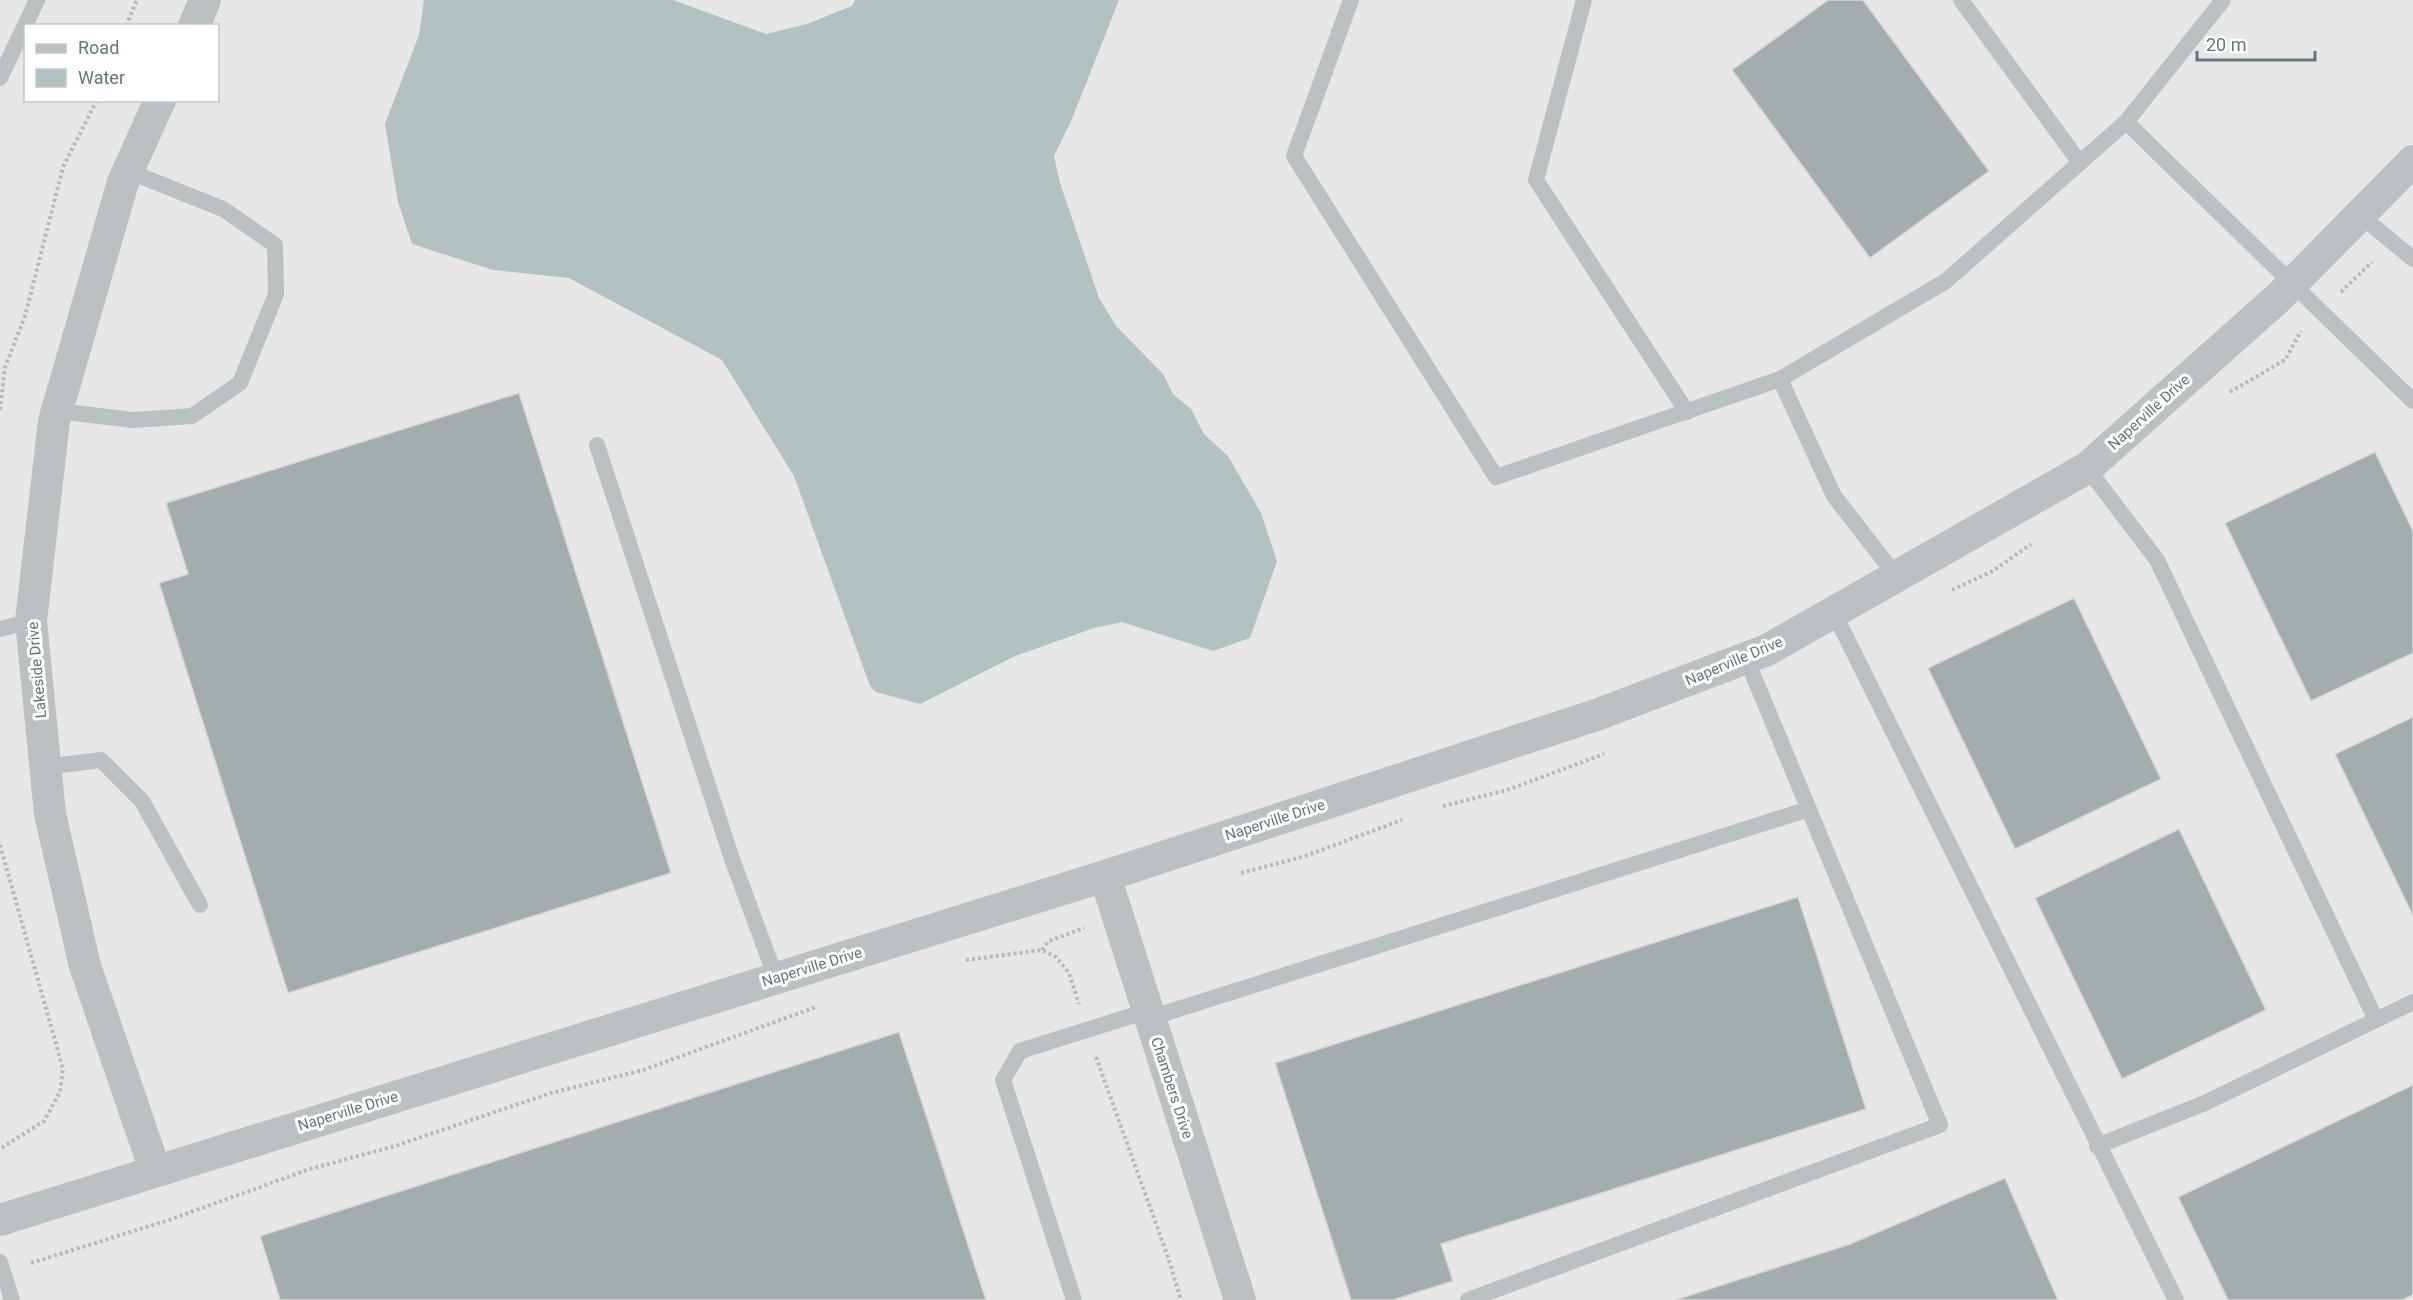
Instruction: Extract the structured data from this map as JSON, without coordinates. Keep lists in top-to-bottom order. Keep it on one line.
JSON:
{"streets":{"street":["Naperville Drive","Lakeside Drive","Chambers Drive"]},"crossings":[["Naperville Drive","Lakeside Drive"],["Naperville Drive","Chambers Drive"]],"legend":["Road","Water"],"scale_bar":"20 m"}
